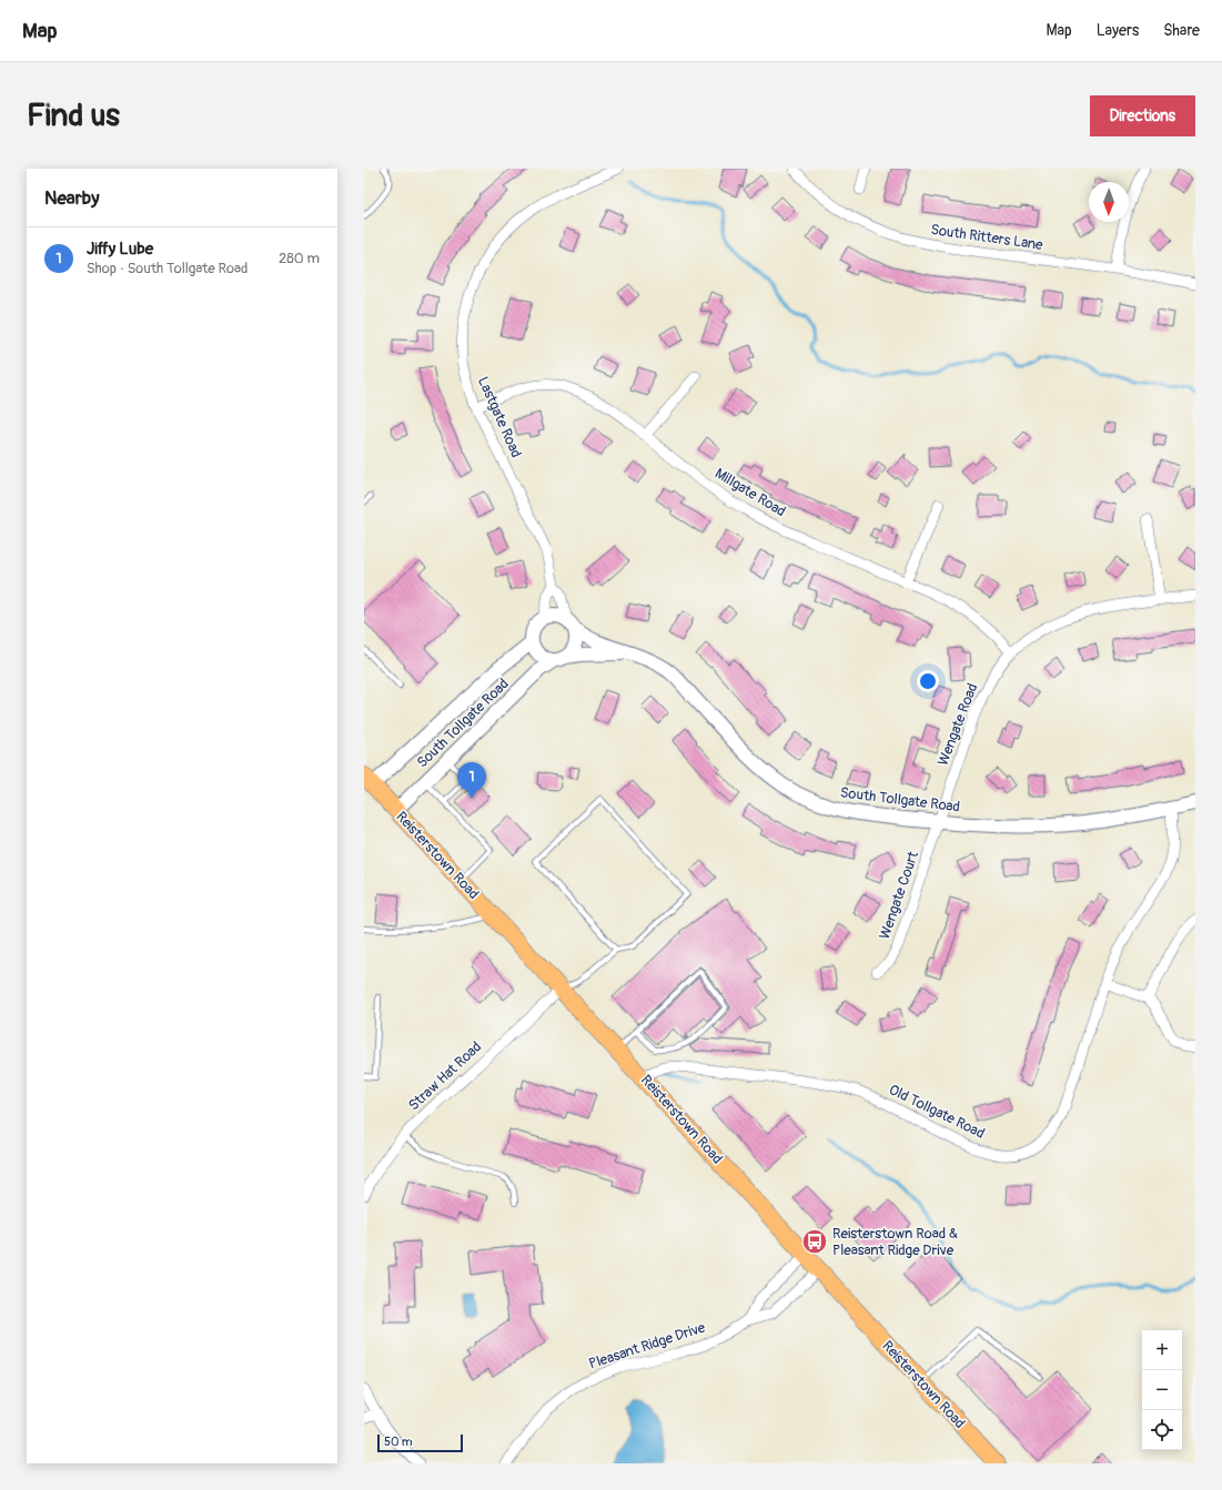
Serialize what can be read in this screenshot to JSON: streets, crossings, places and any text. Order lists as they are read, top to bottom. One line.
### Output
{"streets":{"main road":["Reisterstown Road"],"street":["South Ritters Lane","Lastgate Road","Millgate Road","South Tollgate Road","Wengate Road","Wengate Court","Straw Hat Road","Old Tollgate Road","Pleasant Ridge Drive"]},"crossings":[["Lastgate Road","Millgate Road"],["Lastgate Road","South Tollgate Road"],["Millgate Road","Wengate Road"],["South Tollgate Road","Wengate Road"],["South Tollgate Road","Reisterstown Road"],["South Tollgate Road","Wengate Court"],["South Tollgate Road","Old Tollgate Road"],["Wengate Road","Wengate Court"],["Reisterstown Road","Straw Hat Road"],["Reisterstown Road","Old Tollgate Road"],["Reisterstown Road","Pleasant Ridge Drive"]],"places":{"bus stop":["Reisterstown Road & Pleasant Ridge Drive"]},"scale_bar":"50 m","north":"bottom","page":{"header":"Map","nav":["Map","Layers","Share"],"buttons":"Directions","title":"Find us","heading":"Nearby","list":[{"mark":"1","name":"Jiffy Lube","note":"Shop · South Tollgate Road","value":"280 m"}],"pins":"1","map_buttons":["+","−"],"scale":"50 m"}}
